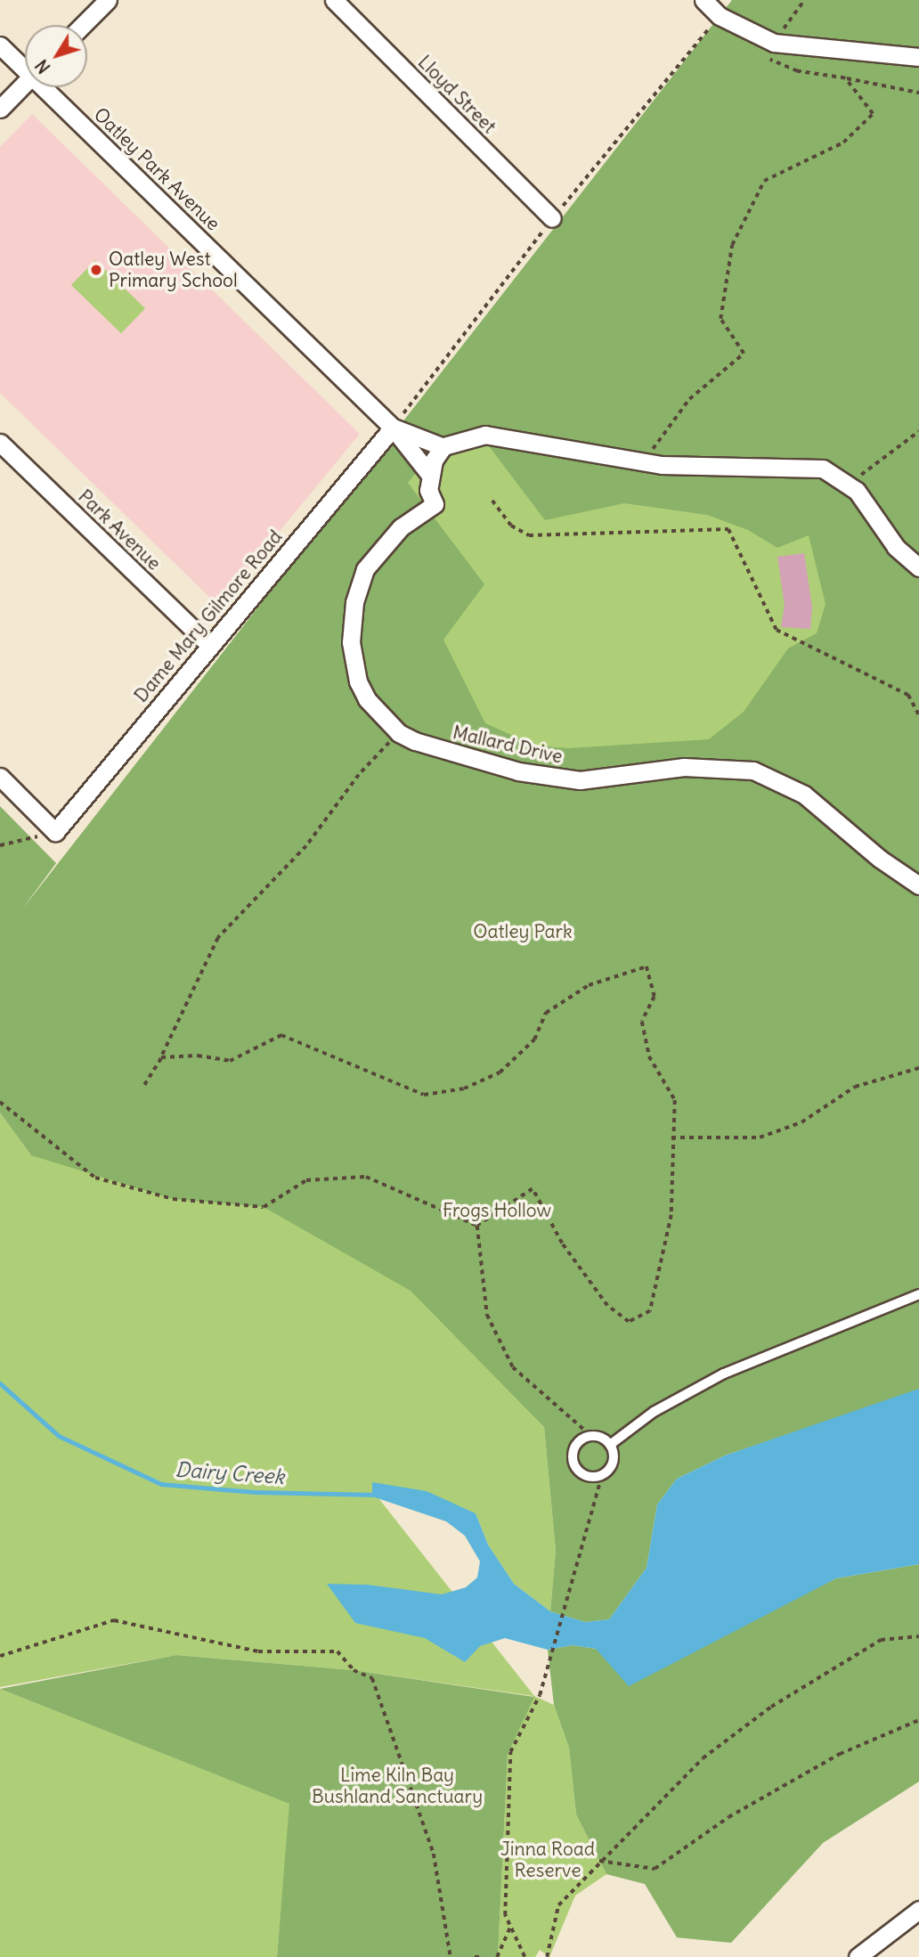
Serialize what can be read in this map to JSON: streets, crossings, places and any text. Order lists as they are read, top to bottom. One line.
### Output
{"streets":{"street":["Lloyd Street","Oatley Park Avenue","Park Avenue","Dame Mary Gilmore Road","Mallard Drive"]},"crossings":[["Oatley Park Avenue","Dame Mary Gilmore Road"],["Oatley Park Avenue","Mallard Drive"],["Park Avenue","Dame Mary Gilmore Road"],["Dame Mary Gilmore Road","Mallard Drive"]],"water":["Dairy Creek"],"parks":["Oatley Park","Frogs Hollow","Lime Kiln Bay Bushland Sanctuary","Jinna Road Reserve"],"places":["Oatley West Primary School"],"north":"bottom left"}
